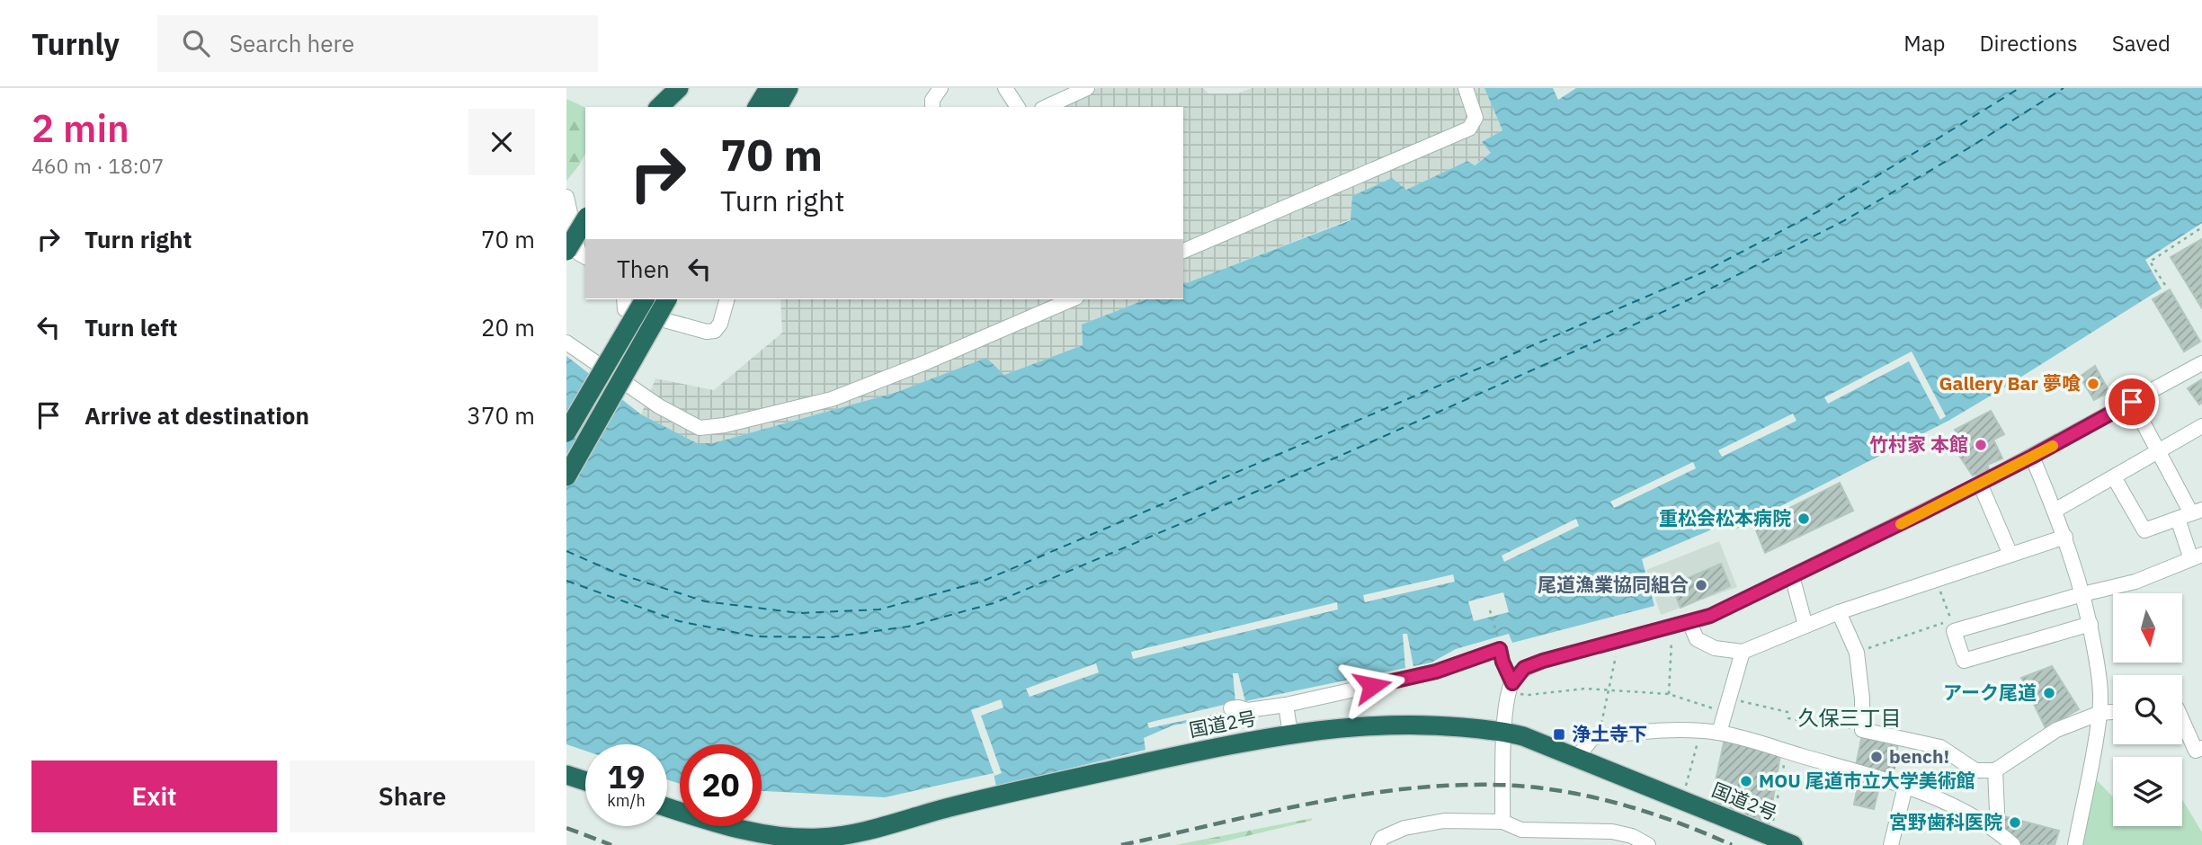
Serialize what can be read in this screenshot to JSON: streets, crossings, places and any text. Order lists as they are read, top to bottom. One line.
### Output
{"streets":{"highway":["国道2号"]},"districts":["久保三丁目"],"places":{"other":["Gallery Bar 夢喰","竹村家 本館","重松会松本病院","尾道漁業協同組合","アーク尾道","bench!","MOU 尾道市立大学美術館","宮野歯科医院"],"transit":["浄土寺下"]},"north":"bottom","page":{"header":"Turnly","search":"Search here","nav":["Map","Directions","Saved"],"heading":["2 min","460 m · 18:07"],"turn":["70 m","Turn right"],"list":[{"name":"Turn right","value":"70 m"},{"name":"Turn left","value":"20 m"},{"name":"Arrive at destination","value":"370 m"}],"then":"Then","speed":"19 km/h","limit":"20","buttons":["Exit","Share"]}}
